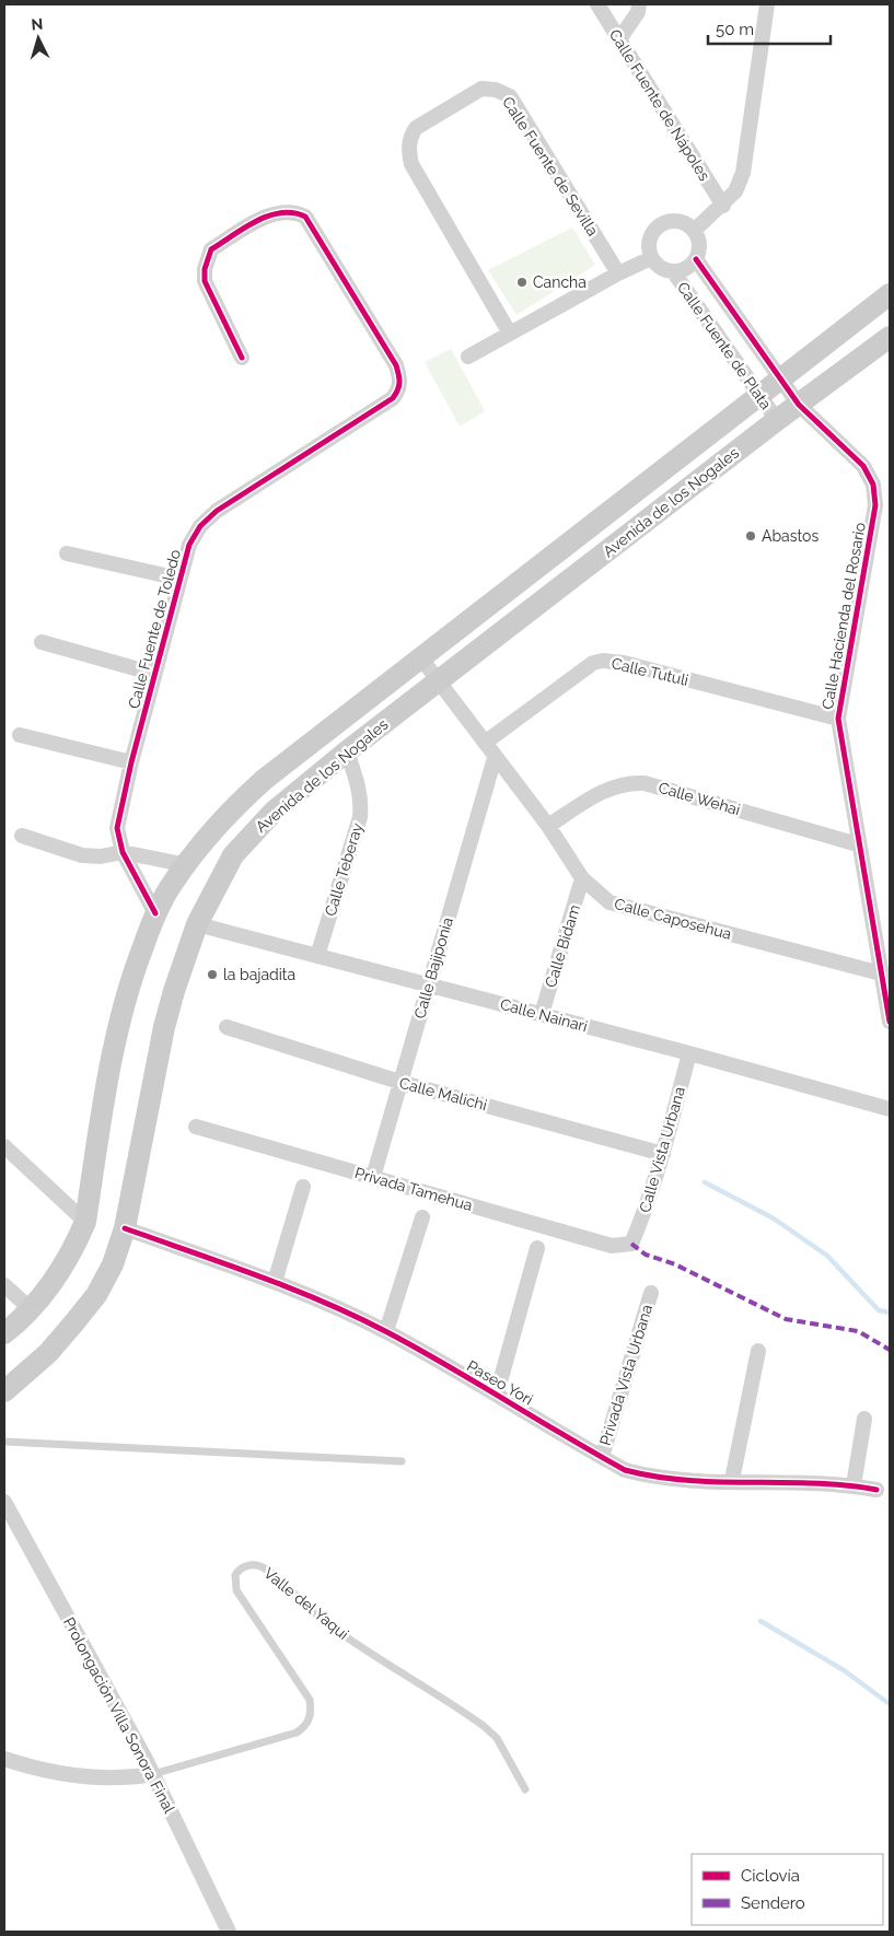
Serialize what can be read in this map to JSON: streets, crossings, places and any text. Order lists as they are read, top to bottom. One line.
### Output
{"streets":{"main road":["Avenida de los Nogales"],"street":["Calle Fuente de Nápoles","Calle Fuente de Sevilla","Calle Fuente de Plata","Calle Hacienda del Rosario","Calle Fuente de Toledo","Calle Tutuli","Calle Wehai","Calle Teberay","Calle Caposehua","Calle Bidam","Calle Bajiponia","Calle Nainari","Calle Malichi","Calle Vista Urbana","Privada Tamehua","Privada Vista Urbana","Paseo Yori","Prolongación Villa Sonora Final"],"lane":["Valle del Yaqui"]},"crossings":[["Calle Fuente de Plata","Avenida de los Nogales"],["Calle Fuente de Plata","Calle Hacienda del Rosario"],["Avenida de los Nogales","Calle Hacienda del Rosario"],["Avenida de los Nogales","Calle Fuente de Toledo"],["Avenida de los Nogales","Calle Teberay"],["Avenida de los Nogales","Calle Caposehua"],["Avenida de los Nogales","Calle Nainari"],["Avenida de los Nogales","Paseo Yori"],["Calle Hacienda del Rosario","Calle Tutuli"],["Calle Hacienda del Rosario","Calle Wehai"],["Calle Hacienda del Rosario","Calle Caposehua"],["Calle Tutuli","Calle Caposehua"],["Calle Wehai","Calle Caposehua"],["Calle Teberay","Calle Nainari"],["Calle Caposehua","Calle Bidam"],["Calle Caposehua","Calle Bajiponia"],["Calle Bidam","Calle Nainari"],["Calle Bajiponia","Calle Nainari"],["Calle Bajiponia","Calle Malichi"],["Calle Bajiponia","Privada Tamehua"],["Calle Nainari","Calle Vista Urbana"],["Calle Malichi","Calle Vista Urbana"],["Calle Vista Urbana","Privada Tamehua"],["Privada Vista Urbana","Paseo Yori"],["Valle del Yaqui","Prolongación Villa Sonora Final"]],"places":["Cancha","Abastos","la bajadita"],"legend":["Ciclovía","Sendero"],"scale_bar":"50 m","north":"top"}
